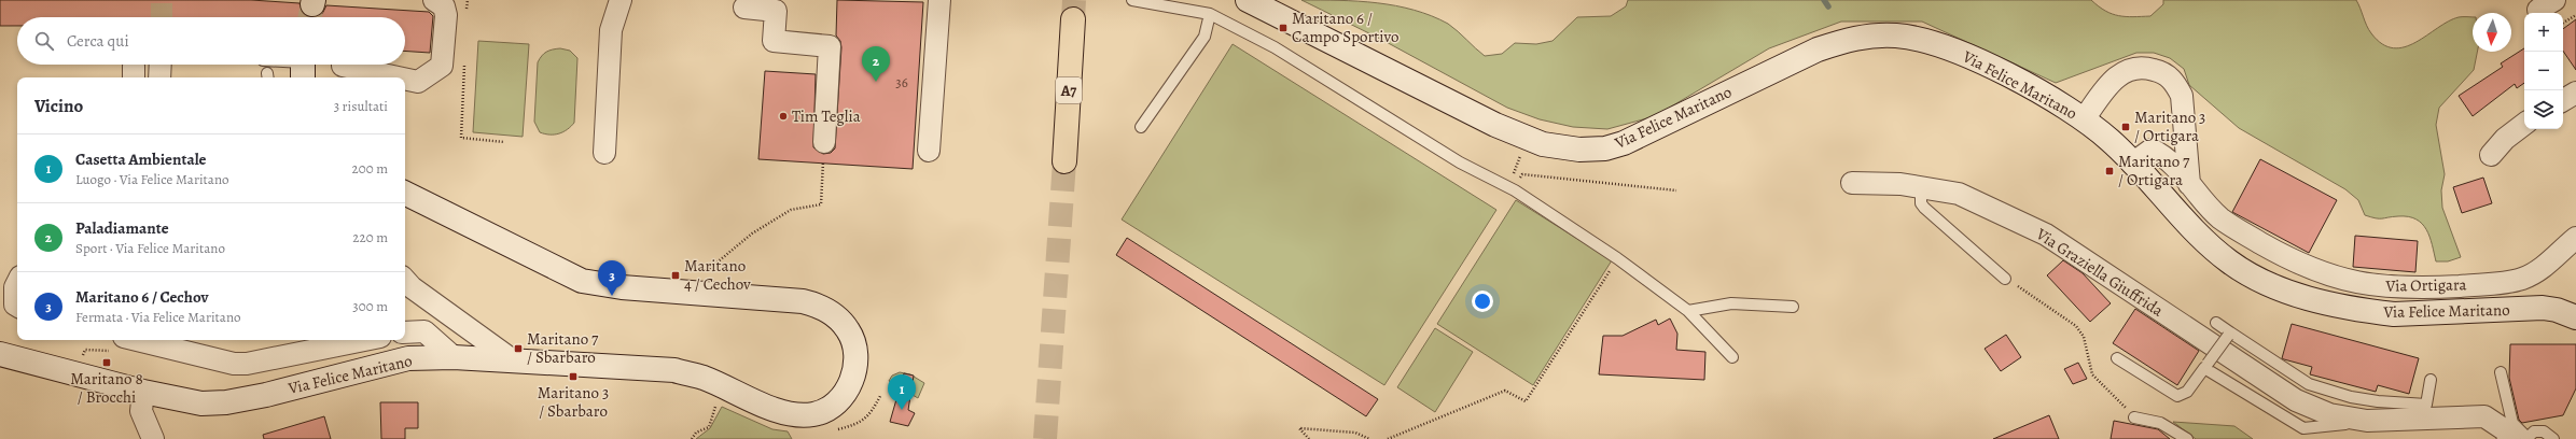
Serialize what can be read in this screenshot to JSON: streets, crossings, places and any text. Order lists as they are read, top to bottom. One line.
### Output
{"streets":{"highway":["A7"],"street":["Via Felice Maritano","Via Graziella Giuffrida","Via Ortigara"]},"crossings":[["Via Felice Maritano","Via Ortigara"]],"places":{"transit":["Maritano 6 / Campo Sportivo","Maritano 3 / Ortigara","Maritano 7 / Ortigara","Maritano 4 / Cechov","Maritano 7 / Sbarbaro","Maritano 8 / Brocchi","Maritano 3 / Sbarbaro"],"other":["Tim Teglia"]},"house_numbers":["36"],"north":"bottom","page":{"map_buttons":["+","−"],"search":"Cerca qui","pins":["2","3","1"],"heading":["Vicino","3 risultati"],"list":[{"mark":"1","name":"Casetta Ambientale","note":"Luogo · Via Felice Maritano","value":"200 m"},{"mark":"2","name":"Paladiamante","note":"Sport · Via Felice Maritano","value":"220 m"},{"mark":"3","name":"Maritano 6 / Cechov","note":"Fermata · Via Felice Maritano","value":"300 m"}]}}
